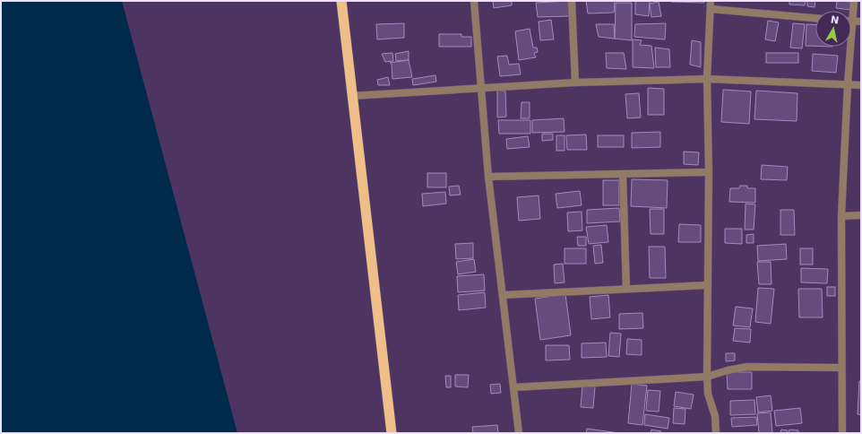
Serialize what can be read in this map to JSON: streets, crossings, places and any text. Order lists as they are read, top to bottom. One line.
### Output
{"north":"top"}
